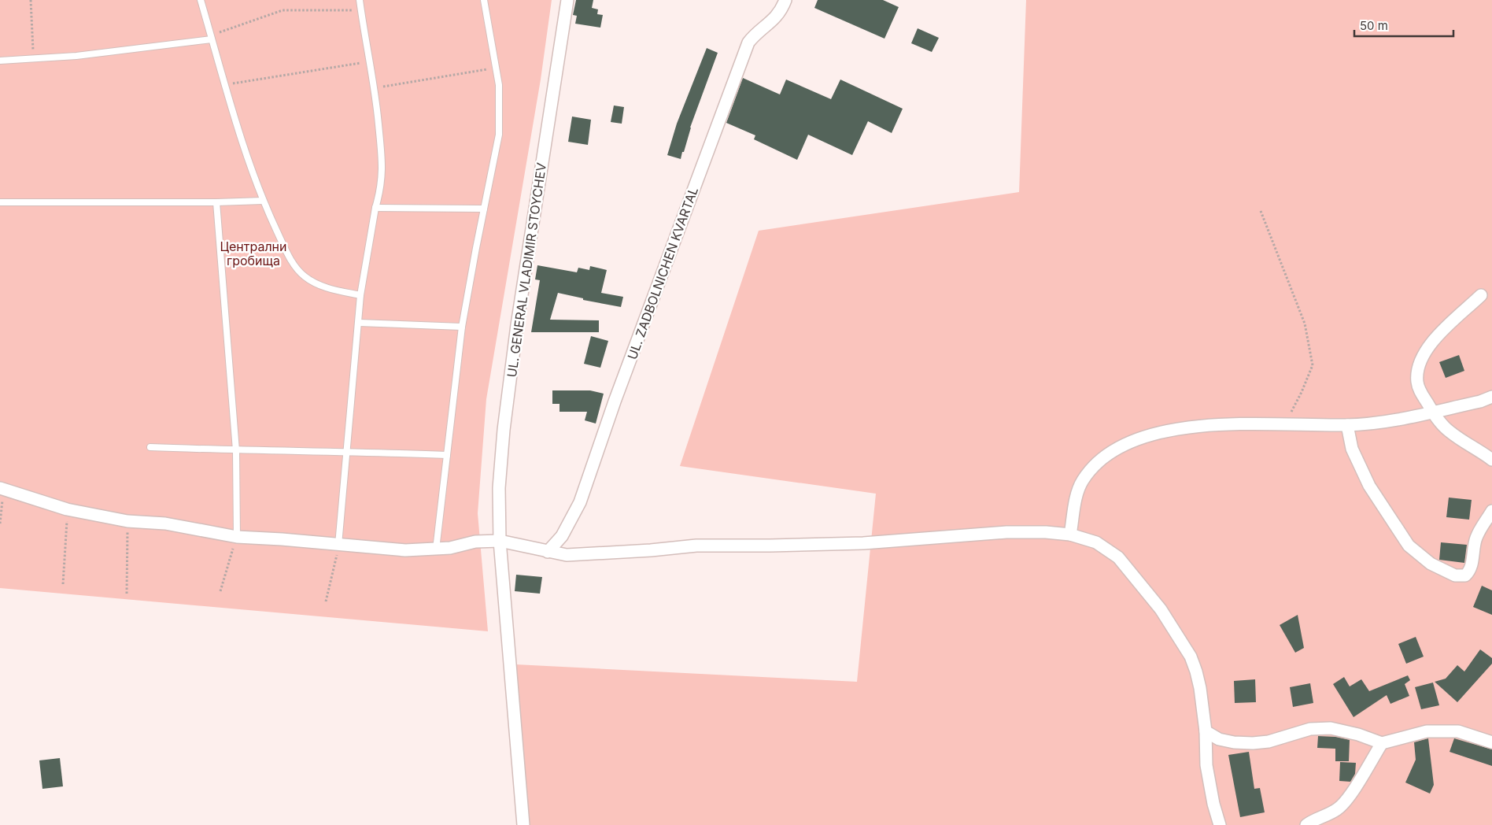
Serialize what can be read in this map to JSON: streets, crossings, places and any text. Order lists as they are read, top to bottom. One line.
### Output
{"streets":{"street":["UL. GENERAL VLADIMIR STOYCHEV","UL. ZADBOLNICHEN KVARTAL"]},"parks":["Централни гробища"],"scale_bar":"50 m"}
